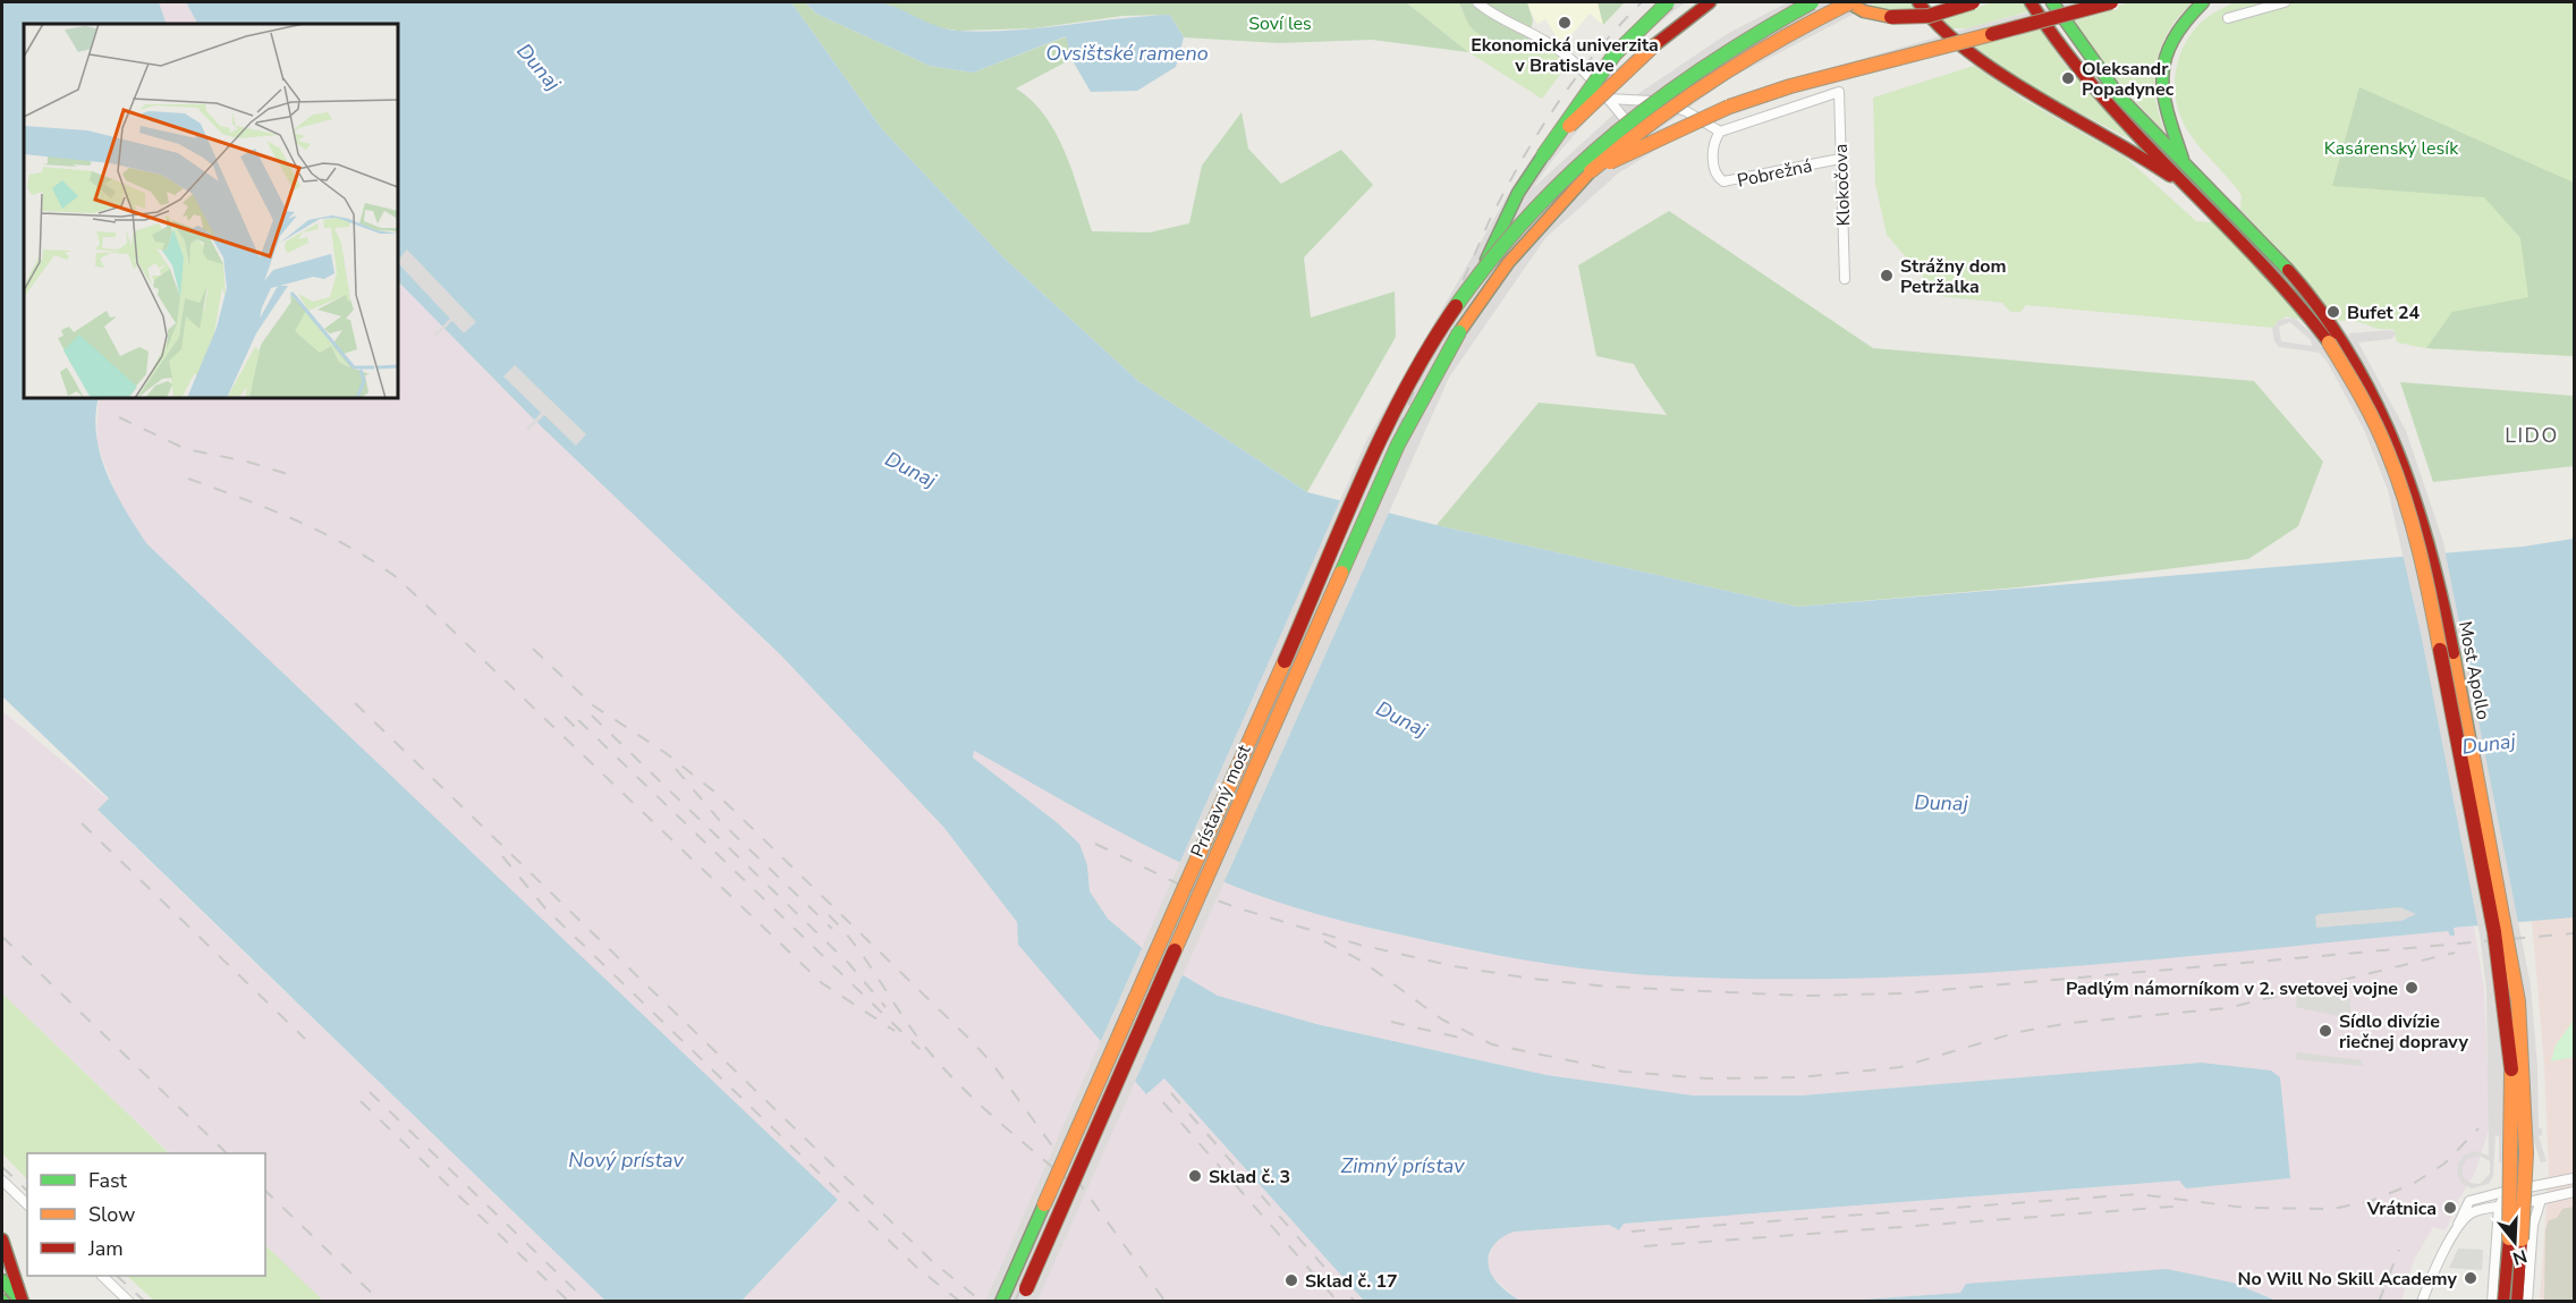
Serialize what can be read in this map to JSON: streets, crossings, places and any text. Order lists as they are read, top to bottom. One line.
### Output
{"streets":{"main road":["Most Apollo","Prístavný most"],"street":["Pobrežná","Klokočova"]},"crossings":[["Pobrežná","Klokočova"]],"districts":["LIDO"],"water":["Ovsištské rameno","Dunaj","Nový prístav","Zimný prístav"],"parks":["Soví les","Kasárenský lesík"],"places":["Ekonomická univerzita v Bratislave","Oleksandr Popadynec","Strážny dom Petržalka","Bufet 24","Padlým námorníkom v 2. svetovej vojne","Sídlo divízie riečnej dopravy","Sklad č. 3","Vrátnica","No Will No Skill Academy","Sklad č. 17"],"legend":["Fast","Slow","Jam"],"north":"bottom"}
